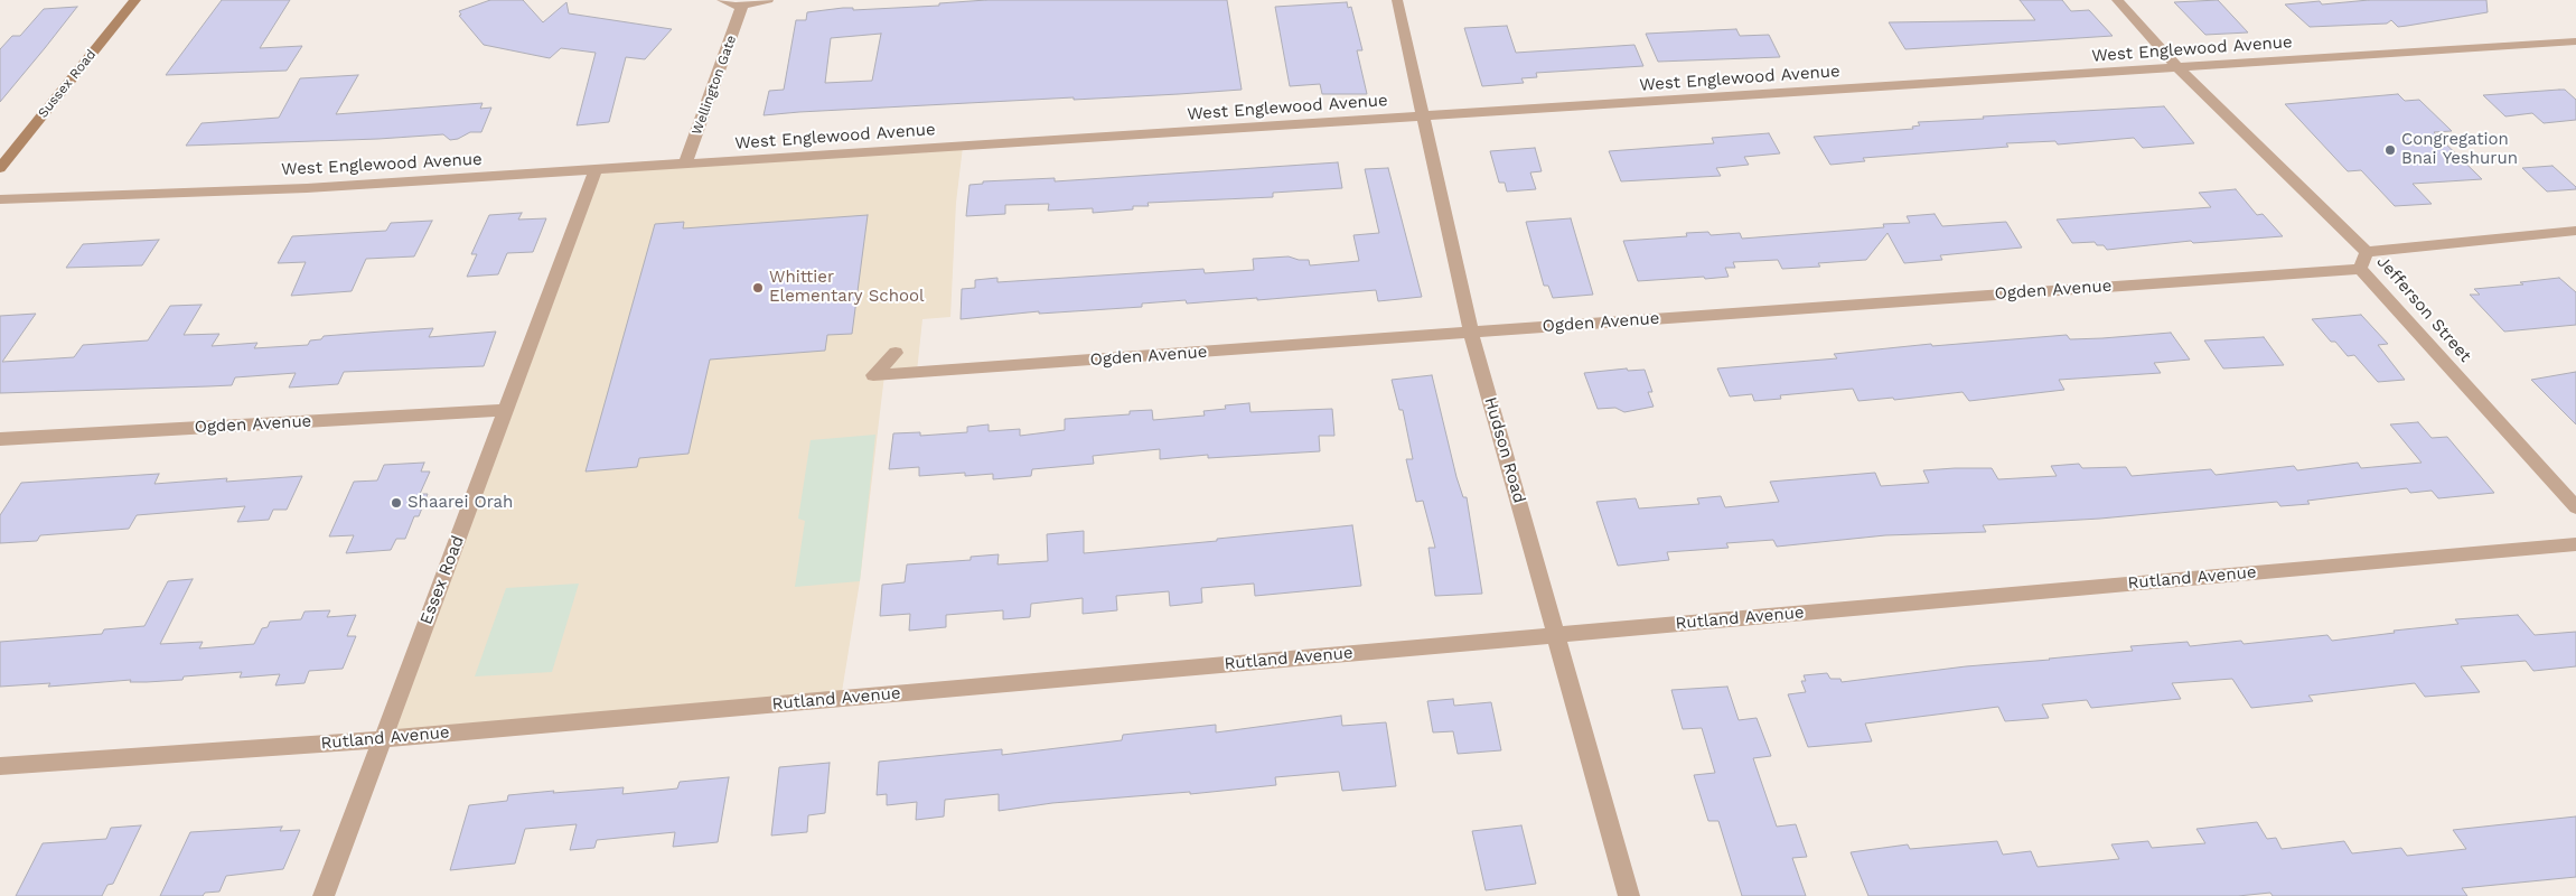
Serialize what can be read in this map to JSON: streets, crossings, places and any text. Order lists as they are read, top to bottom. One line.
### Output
{"streets":{"street":["West Englewood Avenue","Sussex Road","Wellington Gate","Ogden Avenue","Jefferson Street","Hudson Road","Rutland Avenue","Essex Road"]},"crossings":[["West Englewood Avenue","Wellington Gate"],["West Englewood Avenue","Jefferson Street"],["West Englewood Avenue","Hudson Road"],["West Englewood Avenue","Essex Road"],["Ogden Avenue","Jefferson Street"],["Ogden Avenue","Hudson Road"],["Ogden Avenue","Essex Road"],["Hudson Road","Rutland Avenue"],["Rutland Avenue","Essex Road"]],"places":["Congregation Bnai Yeshurun","Whittier Elementary School","Shaarei Orah"]}
